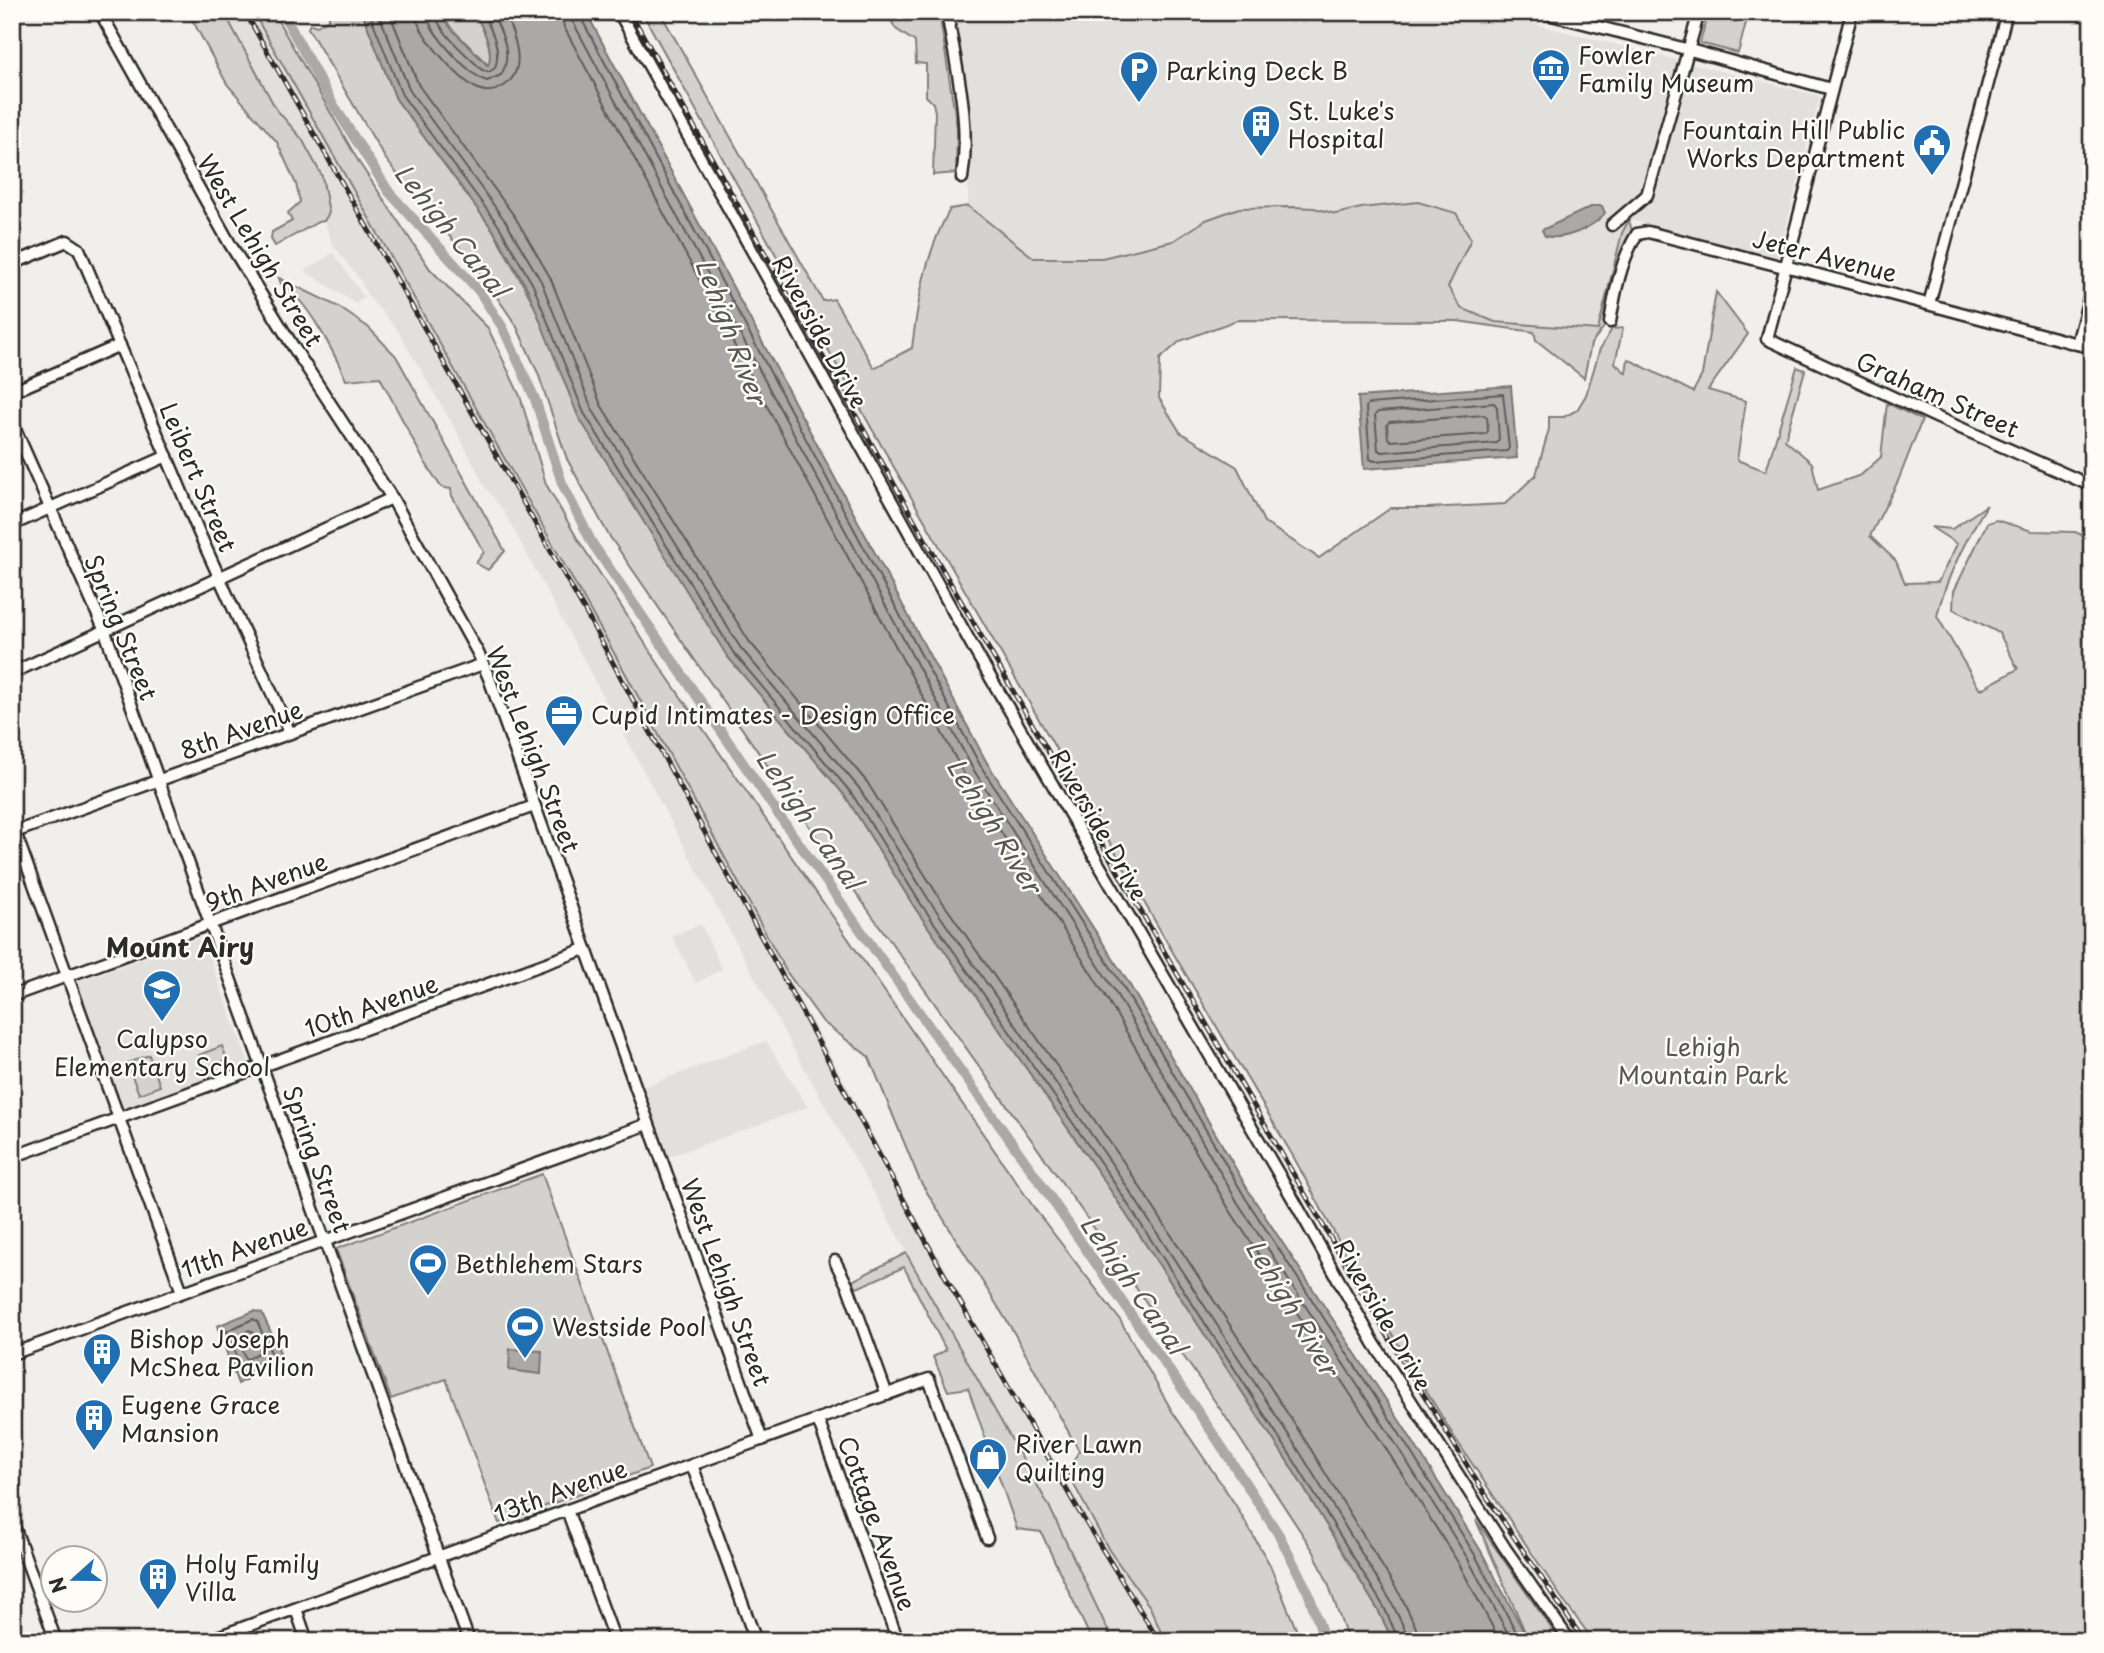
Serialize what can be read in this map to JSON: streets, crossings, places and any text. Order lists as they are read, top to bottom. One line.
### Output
{"streets":{"street":["West Lehigh Street","Jeter Avenue","Riverside Drive","Graham Street","Leibert Street","Spring Street","8th Avenue","9th Avenue","10th Avenue","11th Avenue","13th Avenue","Cottage Avenue"]},"crossings":[["West Lehigh Street","8th Avenue"],["West Lehigh Street","9th Avenue"],["West Lehigh Street","10th Avenue"],["West Lehigh Street","11th Avenue"],["West Lehigh Street","13th Avenue"],["Jeter Avenue","Graham Street"],["Leibert Street","8th Avenue"],["Spring Street","8th Avenue"],["Spring Street","9th Avenue"],["Spring Street","10th Avenue"],["Spring Street","11th Avenue"],["Spring Street","13th Avenue"],["13th Avenue","Cottage Avenue"]],"districts":["Mount Airy"],"water":["Lehigh Canal","Lehigh River"],"parks":["Lehigh Mountain Park"],"places":{"museum":["Fowler Family Museum"],"parking":["Parking Deck B"],"building":["St. Luke's Hospital","Bishop Joseph McShea Pavilion","Eugene Grace Mansion","Holy Family Villa"],"public building":["Fountain Hill Public Works Department"],"office":["Cupid Intimates - Design Office"],"school or university":["Calypso Elementary School"],"sports":["Bethlehem Stars","Westside Pool"],"shop":["River Lawn Quilting"]},"north":"left"}
